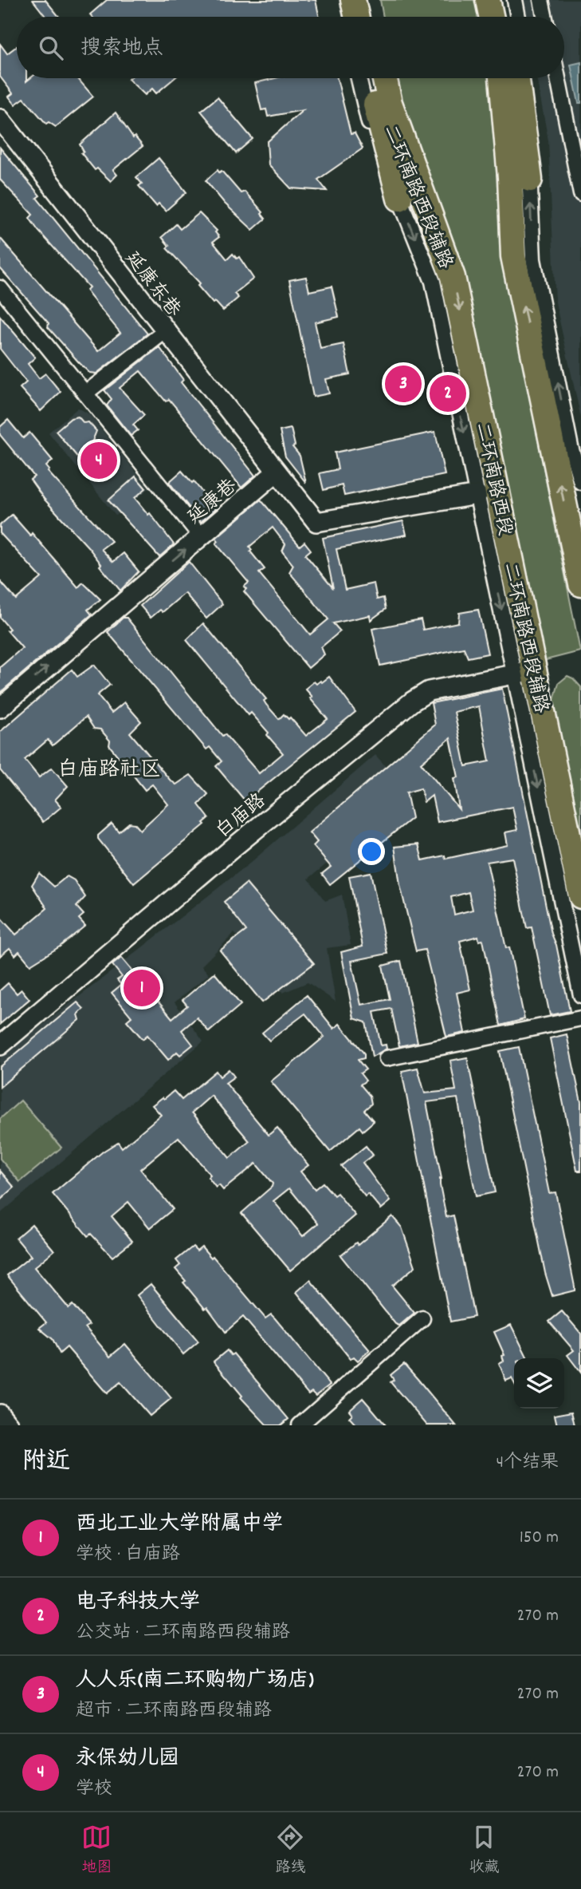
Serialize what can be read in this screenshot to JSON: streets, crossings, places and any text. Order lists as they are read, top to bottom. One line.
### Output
{"streets":{"highway":["二环南路西段"],"street":["二环南路西段辅路","延康东巷","延康巷","白庙路"]},"crossings":[["二环南路西段辅路","二环南路西段"],["二环南路西段辅路","白庙路"],["延康东巷","延康巷"],["二环南路西段","白庙路"]],"one_way":["延康巷"],"districts":["白庙路社区"],"page":{"search":"搜索地点","pins":["3","2","4","1"],"heading":["附近","4个结果"],"list":[{"mark":"1","name":"西北工业大学附属中学","note":"学校 · 白庙路","value":"150 m"},{"mark":"2","name":"电子科技大学","note":"公交站 · 二环南路西段辅路","value":"270 m"},{"mark":"3","name":"人人乐(南二环购物广场店)","note":"超市 · 二环南路西段辅路","value":"270 m"},{"mark":"4","name":"永保幼儿园","note":"学校","value":"270 m"}],"nav":["地图","路线","收藏"]}}
